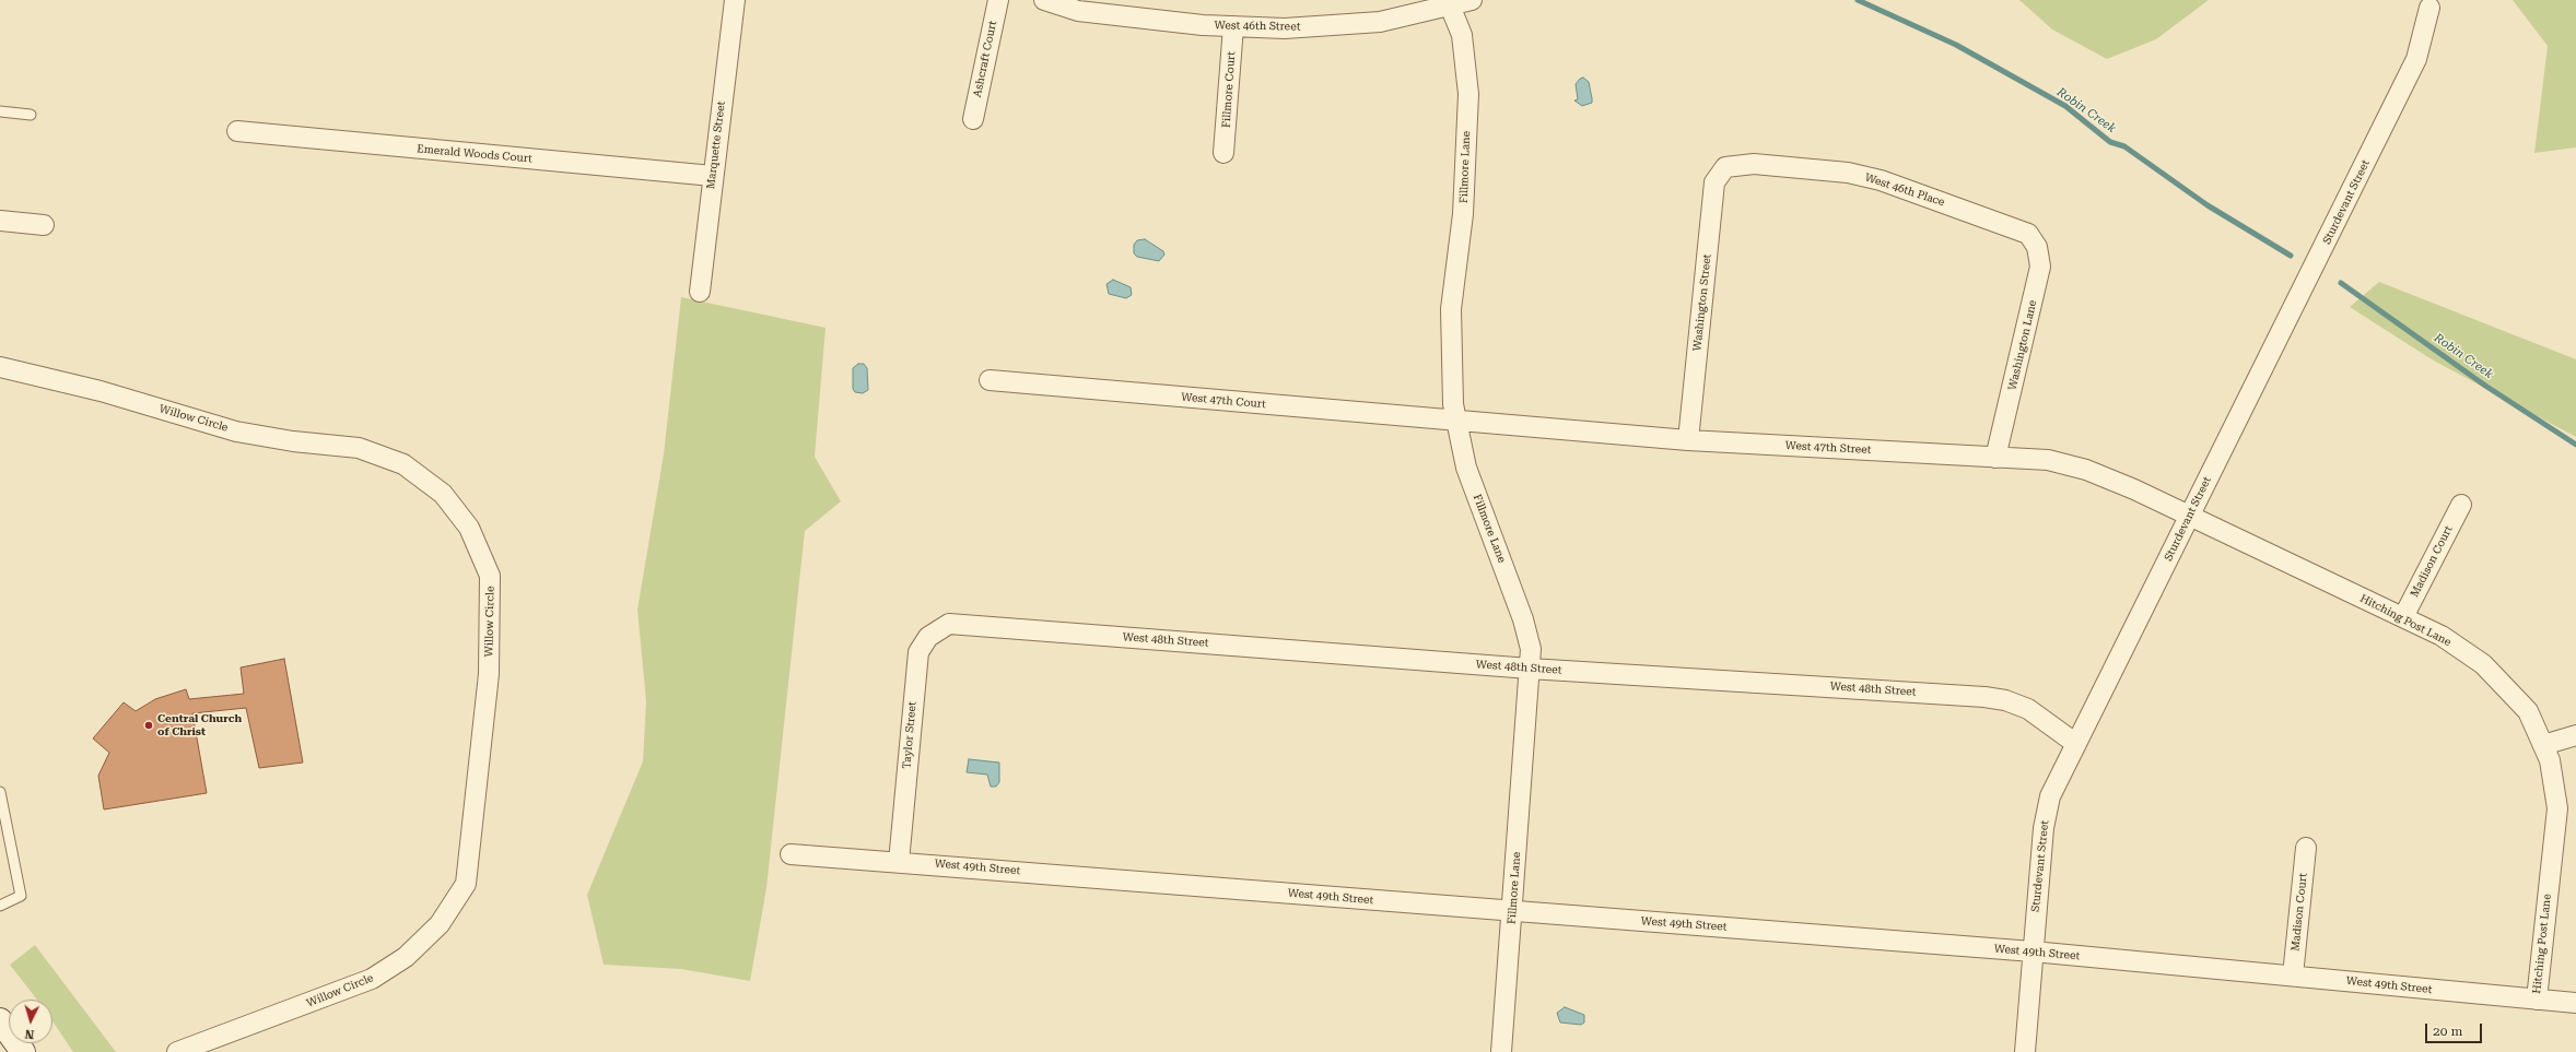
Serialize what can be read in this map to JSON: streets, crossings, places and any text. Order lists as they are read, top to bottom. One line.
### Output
{"streets":{"street":["West 46th Street","Ashcraft Court","Fillmore Court","Marquette Street","Emerald Woods Court","Fillmore Lane","West 46th Place","Sturdevant Street","Washington Street","Washington Lane","West 47th Court","Willow Circle","West 47th Street","Madison Court","Hitching Post Lane","West 48th Street","Taylor Street","West 49th Street"]},"crossings":[["West 46th Street","Fillmore Court"],["West 46th Street","Fillmore Lane"],["Marquette Street","Emerald Woods Court"],["Fillmore Lane","West 47th Court"],["Fillmore Lane","West 47th Street"],["Fillmore Lane","West 48th Street"],["Fillmore Lane","West 49th Street"],["West 46th Place","Washington Street"],["West 46th Place","Washington Lane"],["Sturdevant Street","West 47th Street"],["Sturdevant Street","Hitching Post Lane"],["Sturdevant Street","West 48th Street"],["Sturdevant Street","West 49th Street"],["Washington Street","West 47th Street"],["Washington Lane","West 47th Street"],["West 47th Court","West 47th Street"],["West 47th Street","Hitching Post Lane"],["Madison Court","Hitching Post Lane"],["Madison Court","West 49th Street"],["Hitching Post Lane","West 49th Street"],["West 48th Street","Taylor Street"],["Taylor Street","West 49th Street"]],"water":["Robin Creek"],"places":["Central Church of Christ"],"scale_bar":"20 m","north":"bottom"}
